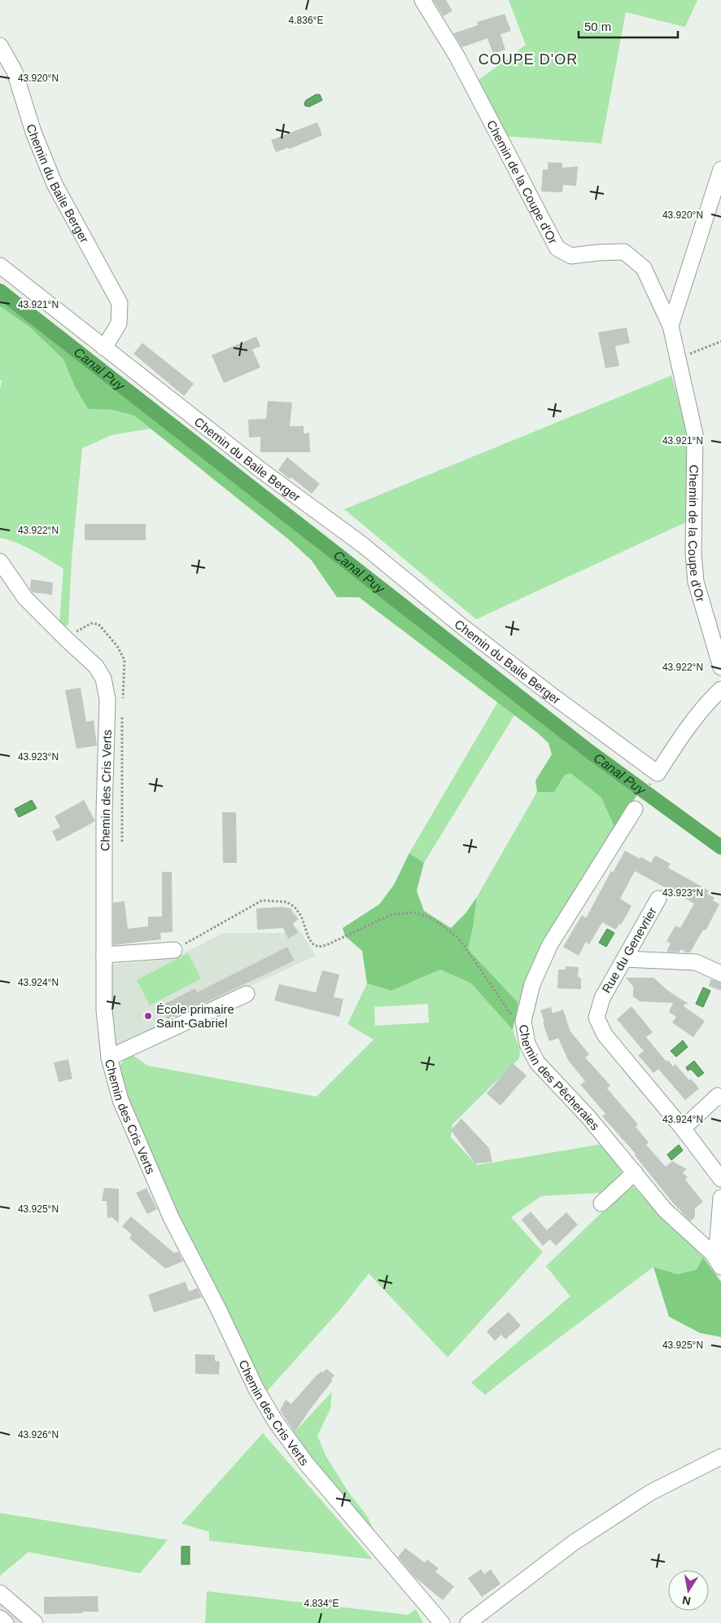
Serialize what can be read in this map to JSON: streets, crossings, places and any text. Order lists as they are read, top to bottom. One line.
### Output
{"streets":{"street":["Chemin de la Coupe d'Or","Chemin du Baile Berger","Chemin des Cris Verts","Rue du Genevrier","Chemin des Pêcheraies"]},"districts":["COUPE D'OR"],"water":["Canal Puy"],"places":["École primaire Saint-Gabriel"],"scale_bar":"50 m","north":"bottom","coordinates":["4.836°E","43.920°N","43.921°N","43.922°N","43.923°N","43.924°N","43.925°N","43.926°N","4.834°E"]}
